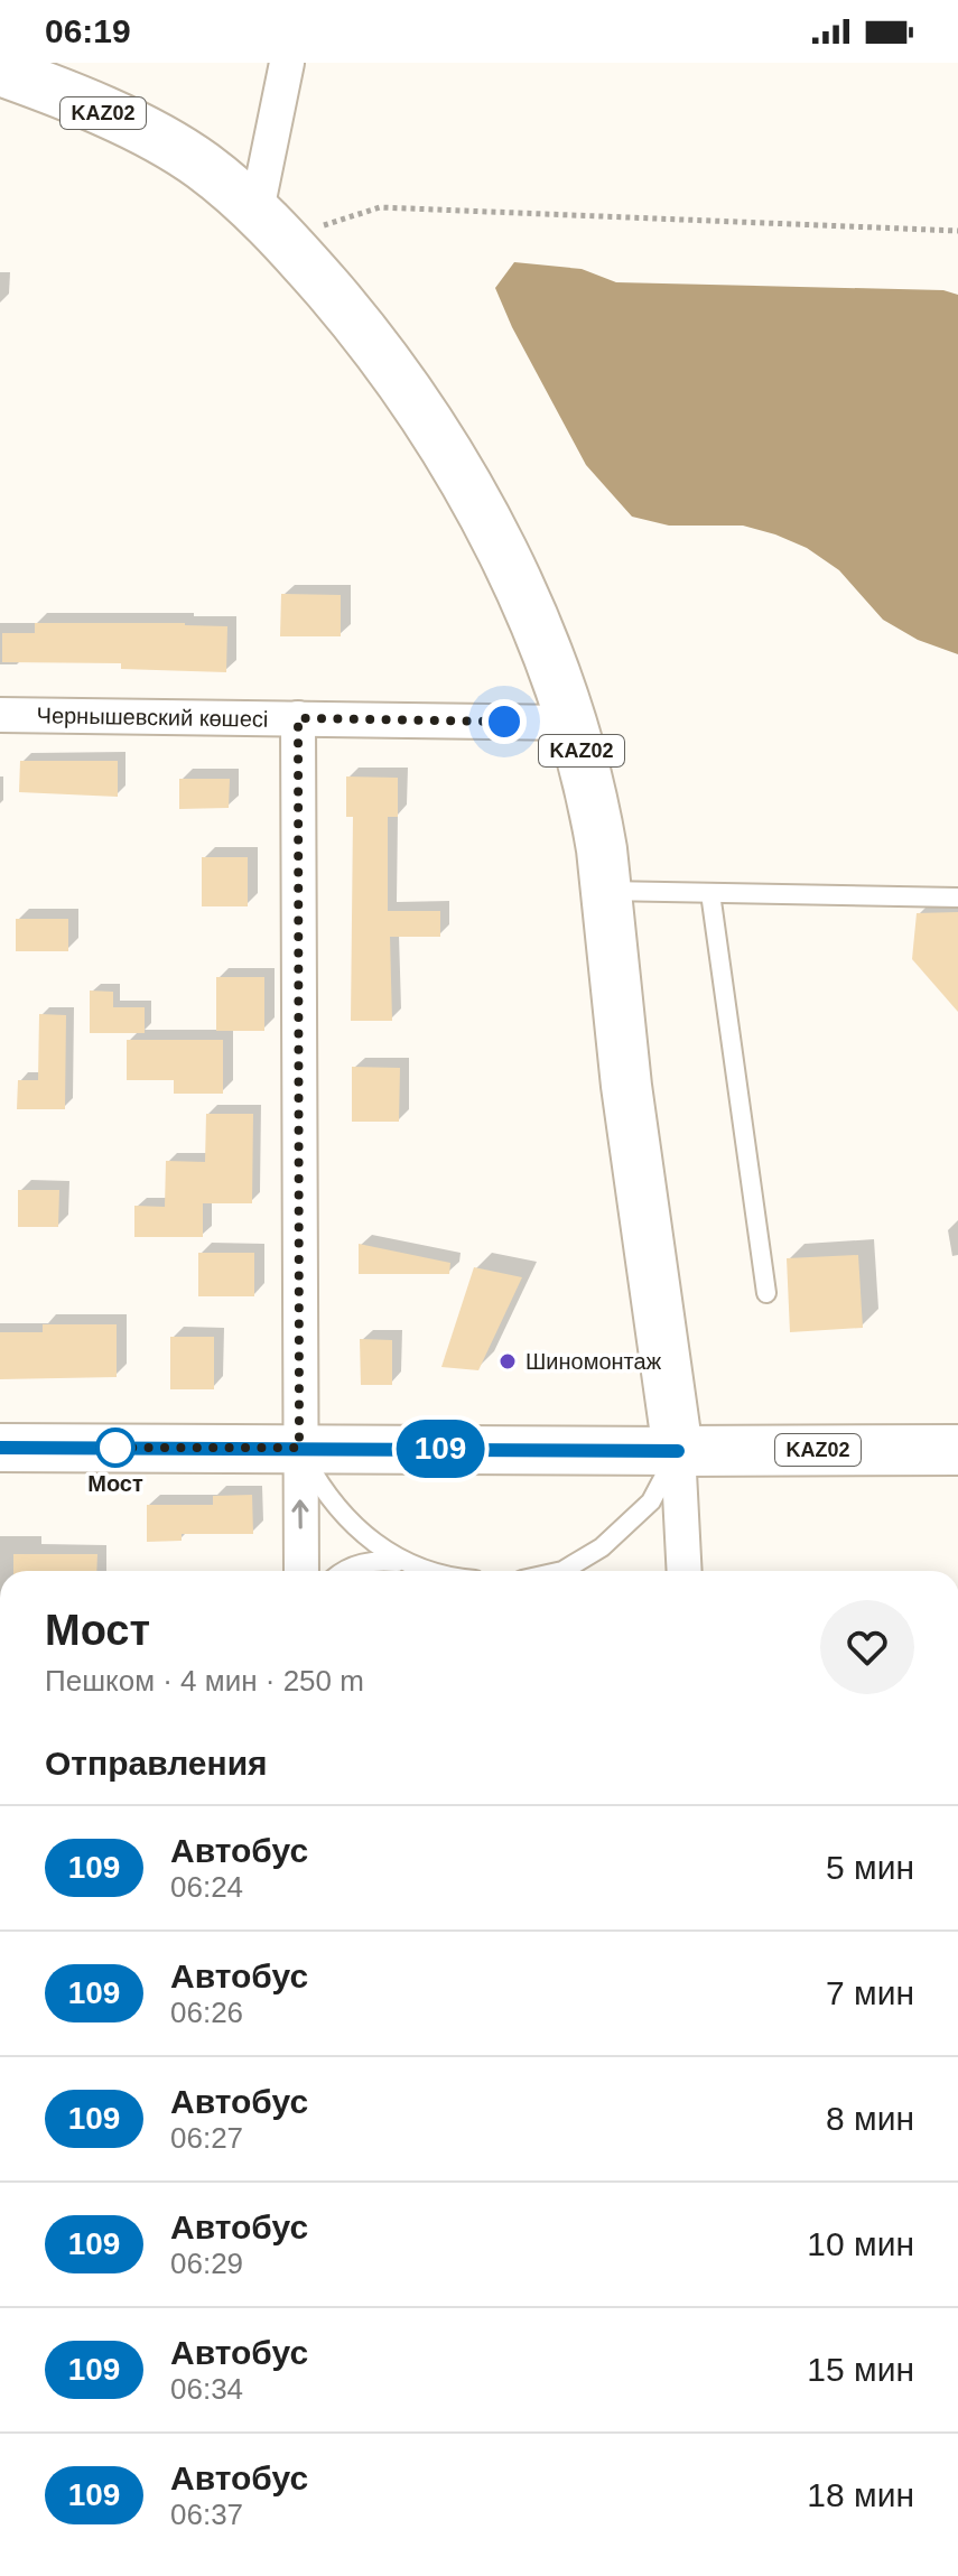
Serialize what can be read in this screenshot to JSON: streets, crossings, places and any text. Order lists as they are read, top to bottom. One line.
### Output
{"streets":{"highway":["KAZ02"],"street":["Чернышевский көшесі"]},"crossings":[["KAZ02","Чернышевский көшесі"]],"places":["Шиномонтаж","Мост"],"lines":["bus line 109"],"page":{"status":"06:19","on_map":"109","heading":[["Мост","Пешком · 4 мин · 250 m"],"Отправления"],"list":[{"mark":"109","name":"Автобус","note":"06:24","value":"5 мин"},{"mark":"109","name":"Автобус","note":"06:26","value":"7 мин"},{"mark":"109","name":"Автобус","note":"06:27","value":"8 мин"},{"mark":"109","name":"Автобус","note":"06:29","value":"10 мин"},{"mark":"109","name":"Автобус","note":"06:34","value":"15 мин"},{"mark":"109","name":"Автобус","note":"06:37","value":"18 мин"}]}}
